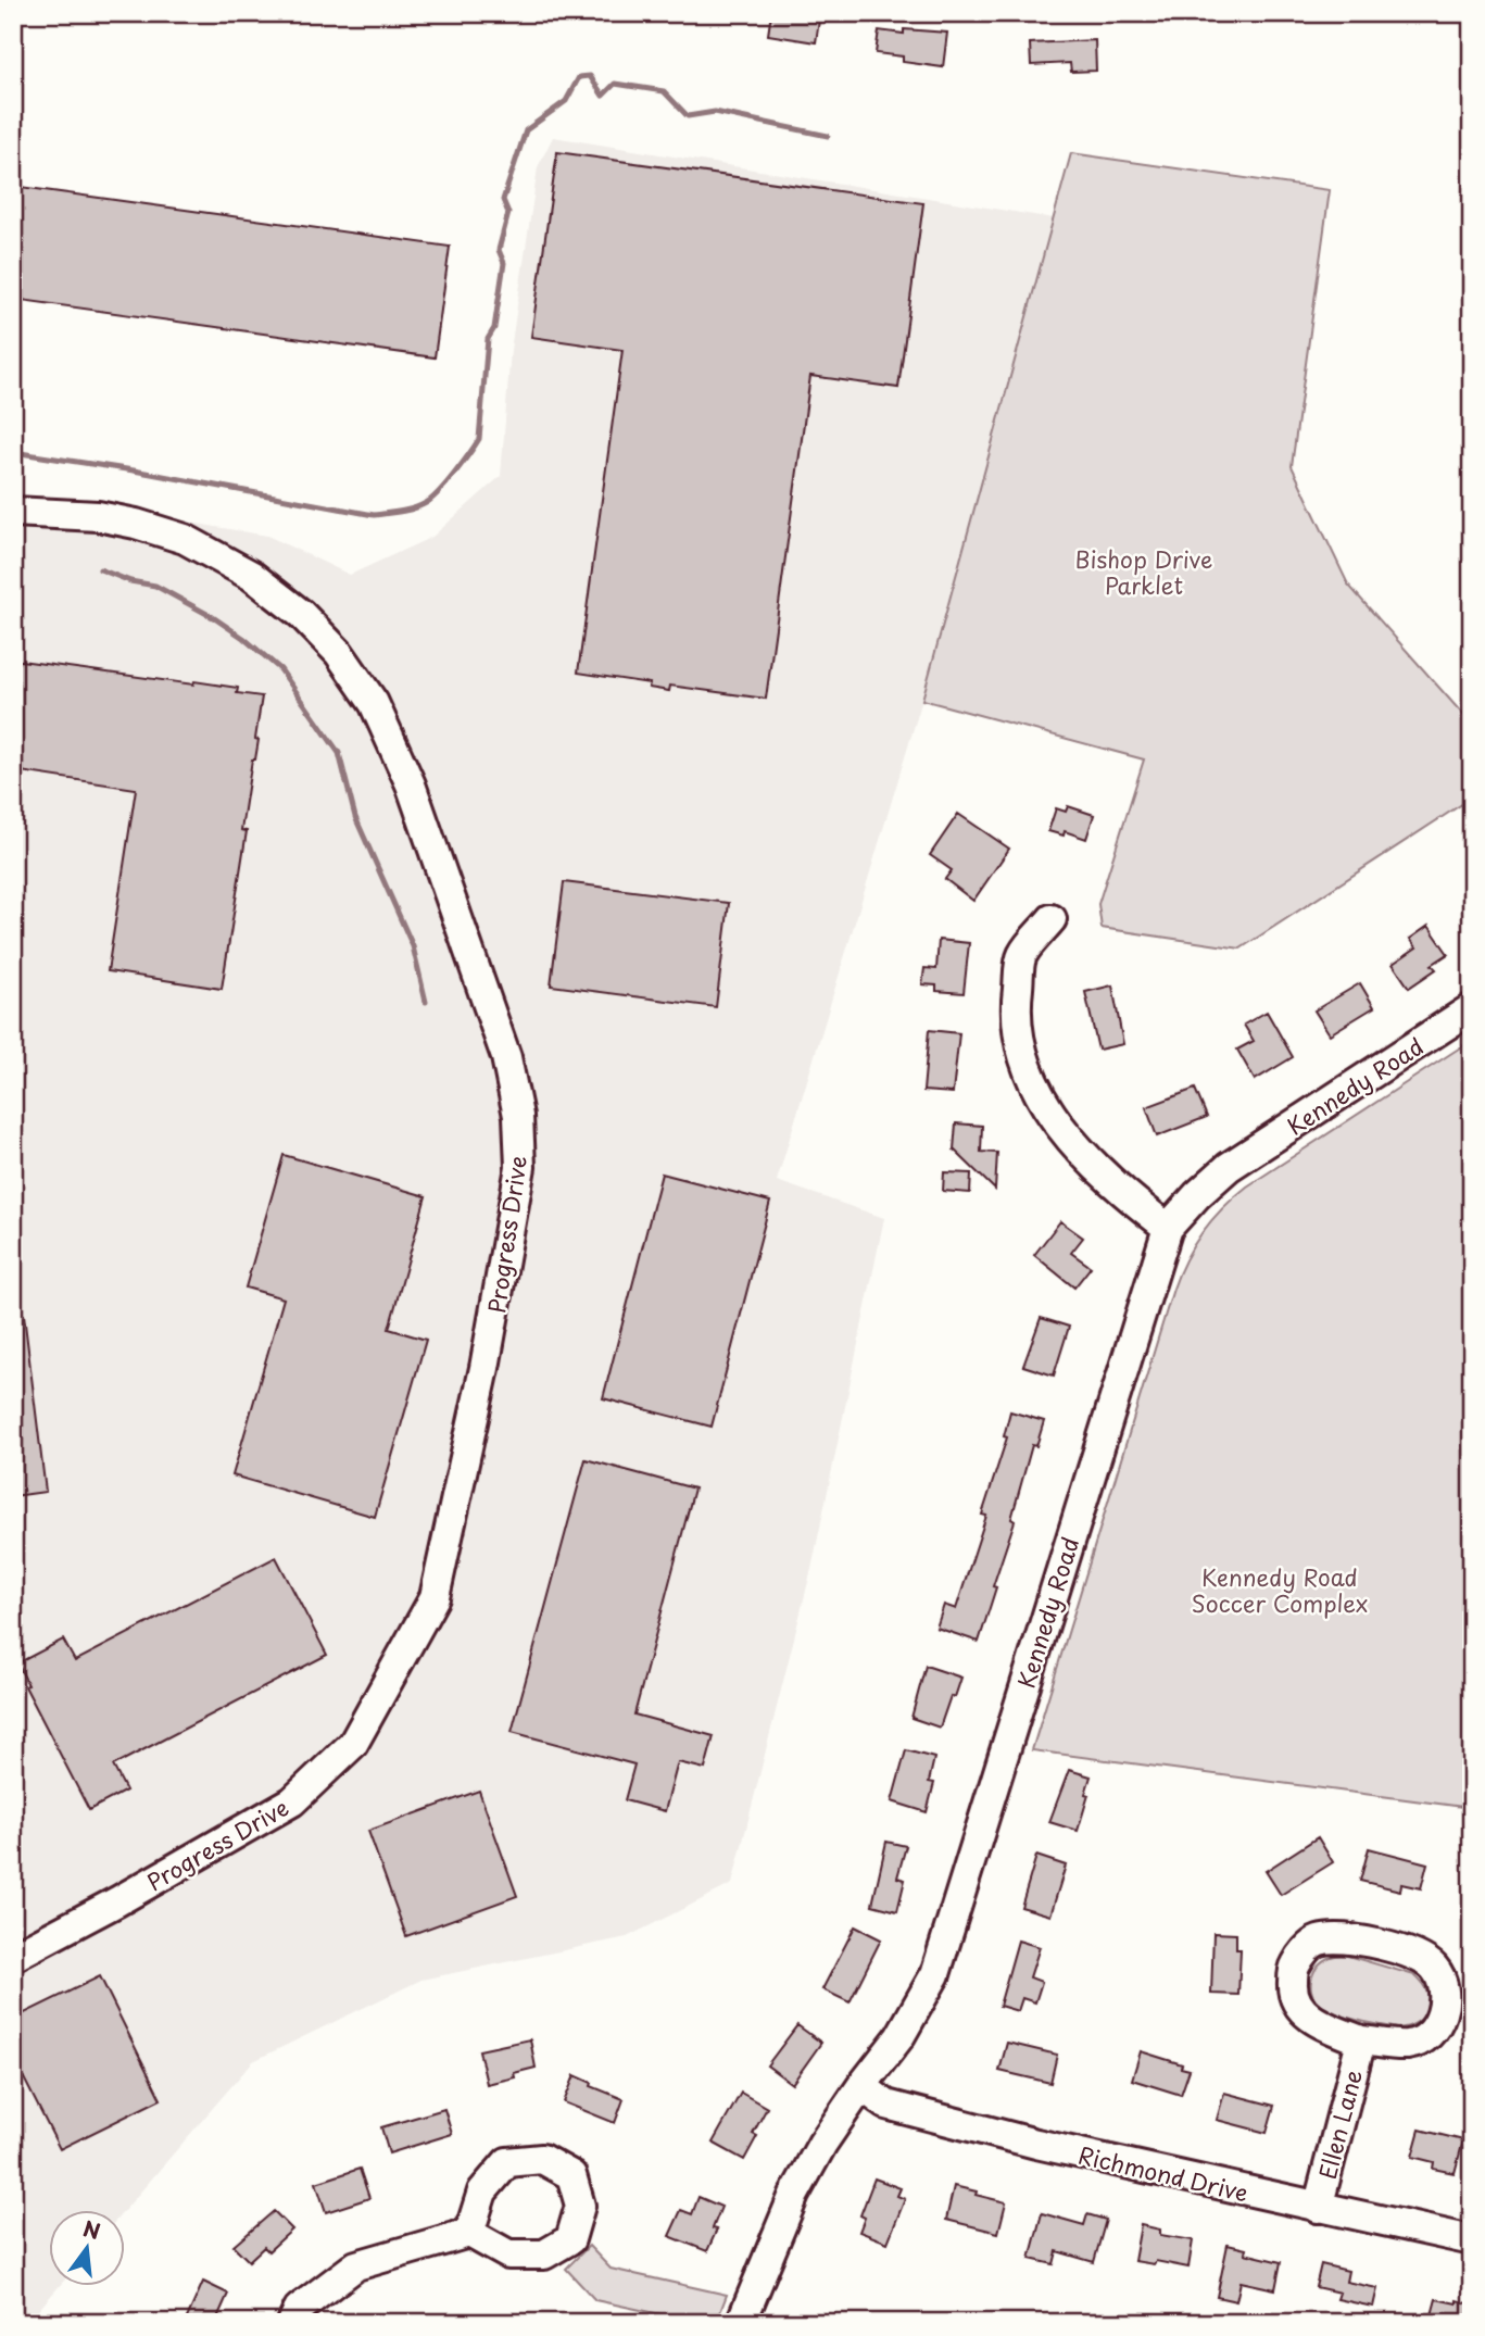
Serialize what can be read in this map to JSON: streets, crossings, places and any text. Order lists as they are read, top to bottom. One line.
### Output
{"streets":{"street":["Kennedy Road","Progress Drive","Ellen Lane","Richmond Drive"]},"crossings":[["Kennedy Road","Richmond Drive"],["Ellen Lane","Richmond Drive"]],"parks":["Bishop Drive Parklet","Kennedy Road Soccer Complex"],"north":"top"}
